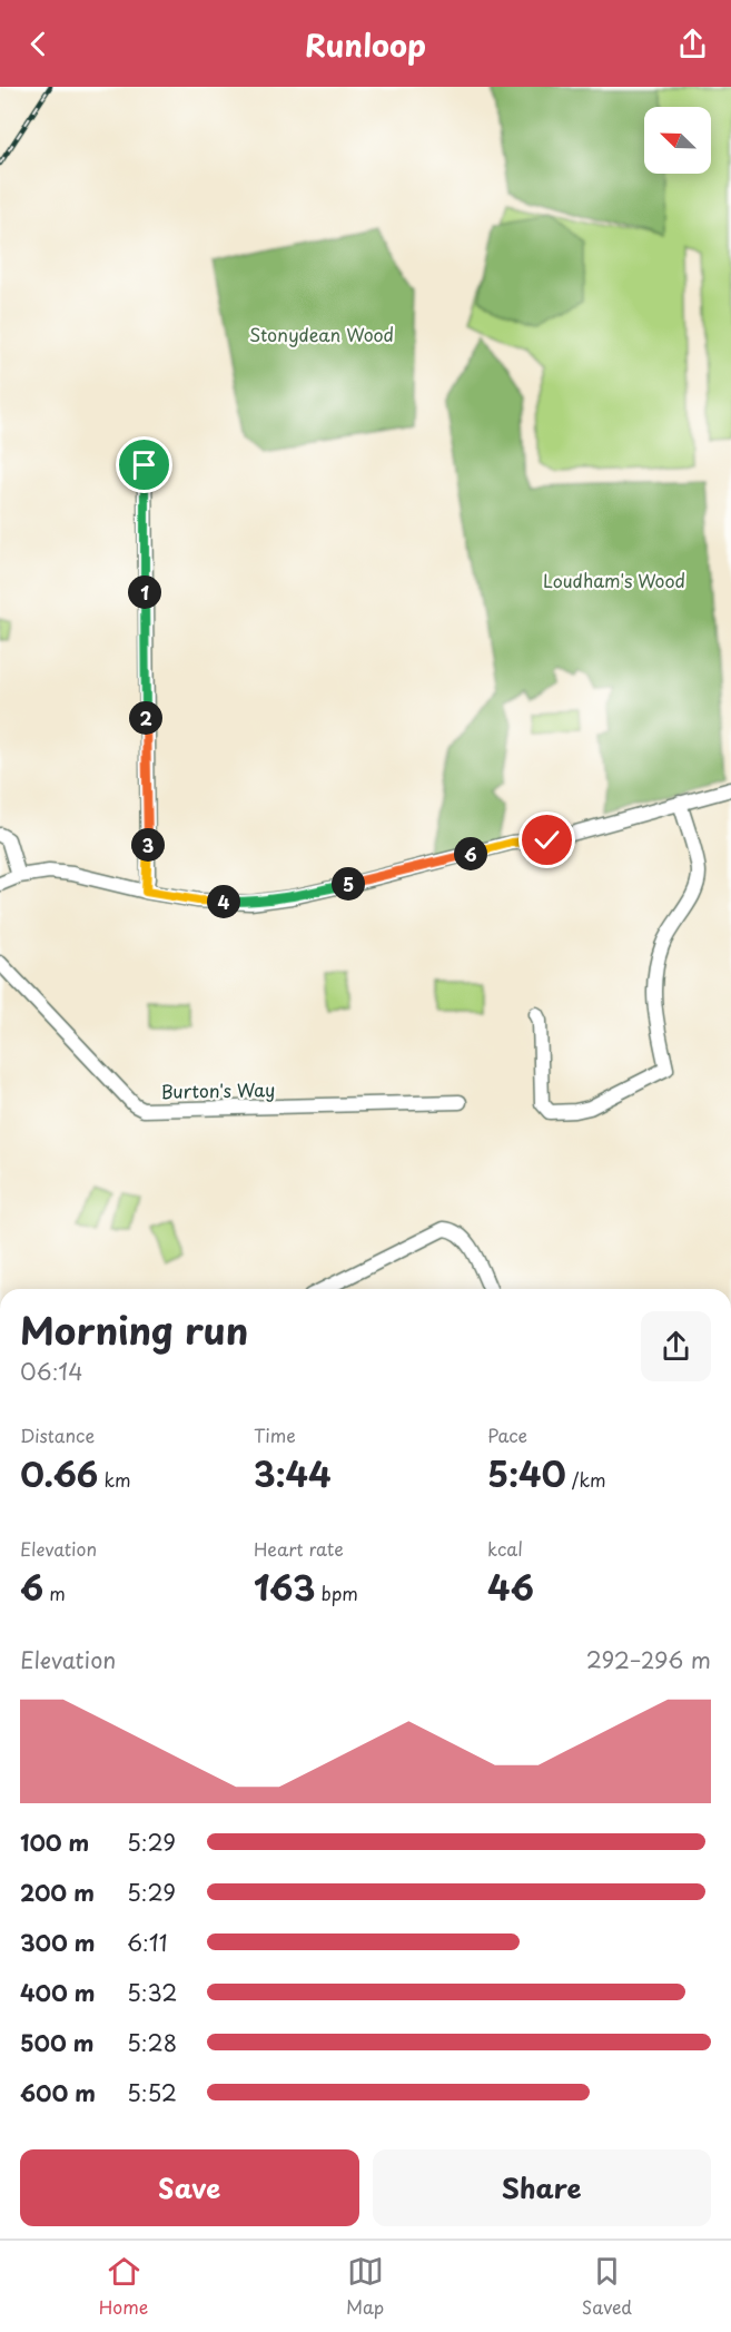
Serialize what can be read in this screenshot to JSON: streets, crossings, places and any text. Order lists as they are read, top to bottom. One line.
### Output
{"streets":{"street":["Burton's Way"]},"parks":["Stonydean Wood","Loudham's Wood"],"north":"top left","page":{"header":"Runloop","pins":["1","2","3","6","5","4"],"heading":["Morning run","06:14"],"stats":[["Distance","0.66 km"],["Time","3:44"],["Pace","5:40 /km"],["Elevation","6 m"],["Heart rate","163 bpm"],["kcal","46"]],"chart":["Elevation","292–296 m"],"list":[{"name":"100 m","note":"5:29"},{"name":"200 m","note":"5:29"},{"name":"300 m","note":"6:11"},{"name":"400 m","note":"5:32"},{"name":"500 m","note":"5:28"},{"name":"600 m","note":"5:52"}],"buttons":["Save","Share"],"tabs":["Home","Map","Saved"]}}
